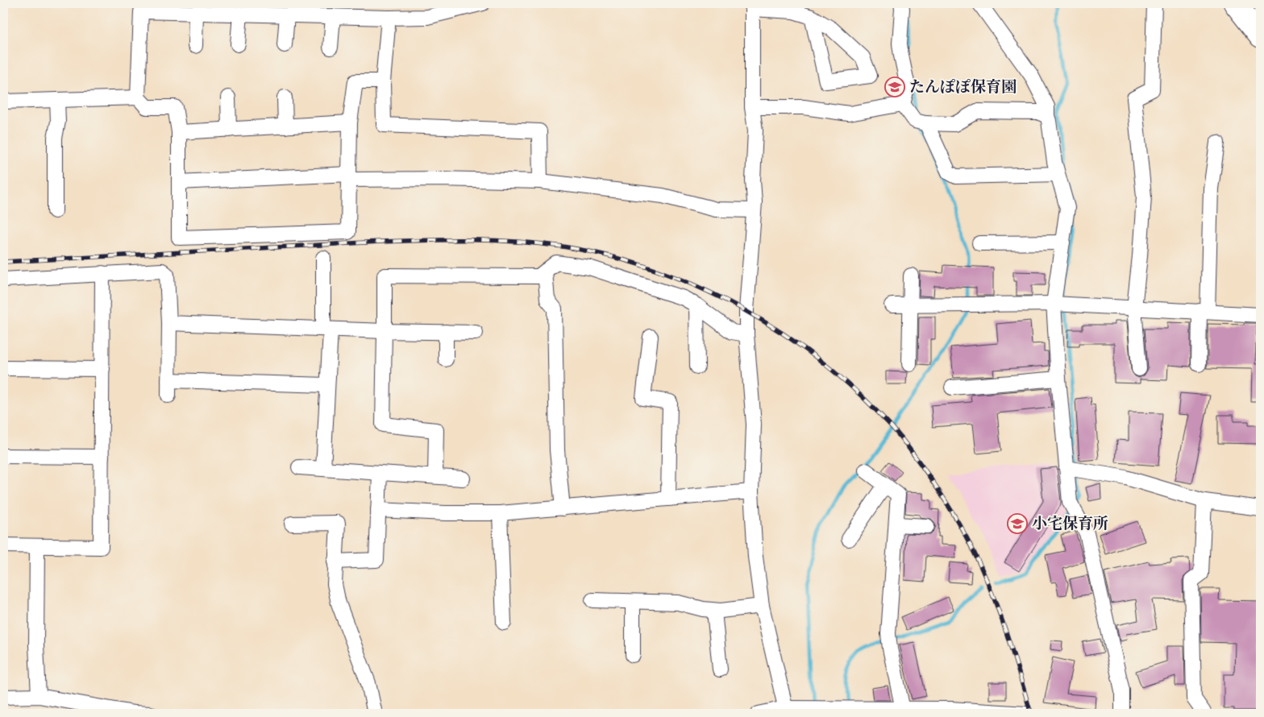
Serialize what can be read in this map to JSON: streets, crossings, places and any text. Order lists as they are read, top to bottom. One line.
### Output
{"places":{"school or university":["たんぽぽ保育園","小宅保育所"]}}
